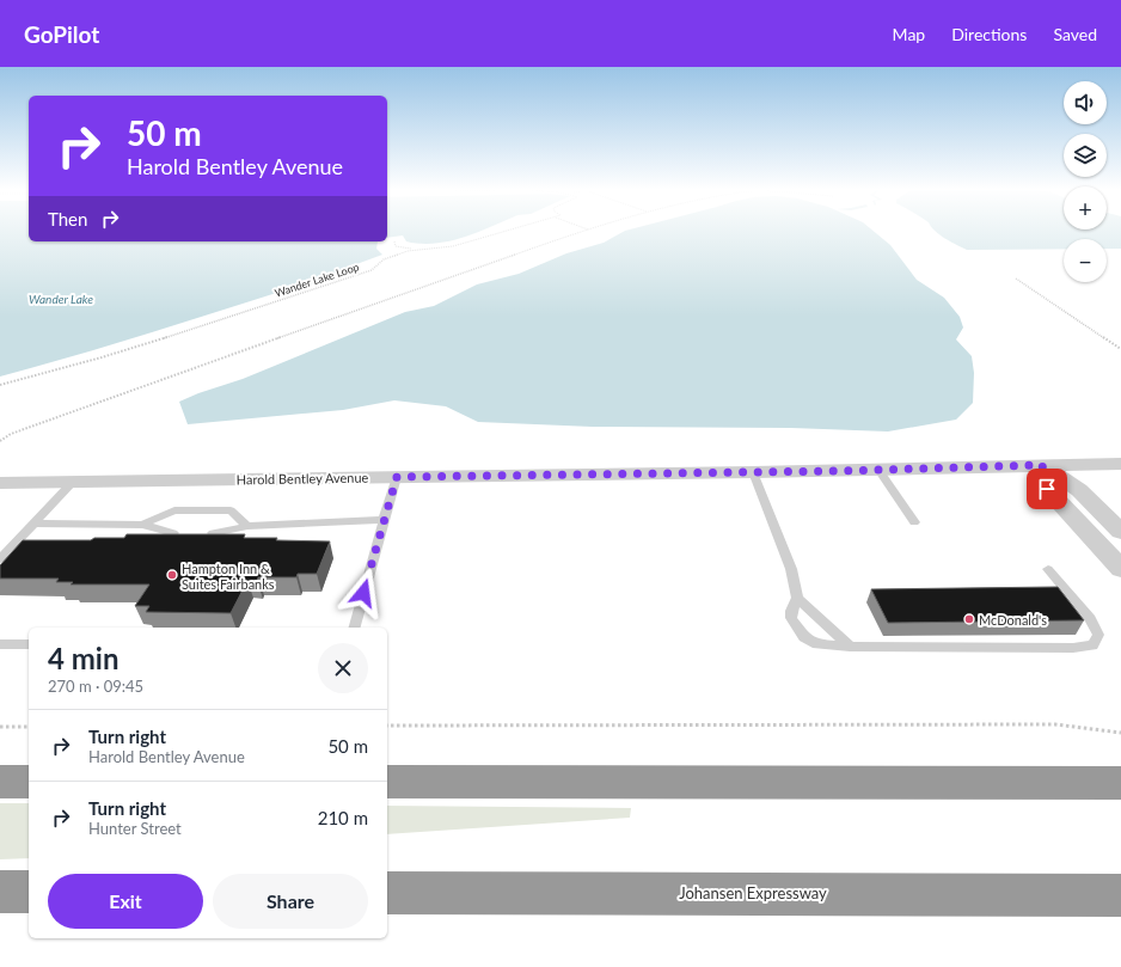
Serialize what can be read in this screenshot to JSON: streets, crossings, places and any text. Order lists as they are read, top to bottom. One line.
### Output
{"streets":{"highway":["Johansen Expressway"],"street":["Harold Bentley Avenue"],"path":["Wander Lake Loop"]},"water":["Wander Lake"],"places":["Hampton Inn & Suites Fairbanks","McDonald's"],"page":{"header":"GoPilot","nav":["Map","Directions","Saved"],"map_buttons":["+","−"],"turn":["50 m","Harold Bentley Avenue"],"then":"Then","heading":["4 min","270 m · 09:45"],"list":[{"name":"Turn right","note":"Harold Bentley Avenue","value":"50 m"},{"name":"Turn right","note":"Hunter Street","value":"210 m"}],"buttons":["Exit","Share"]}}
